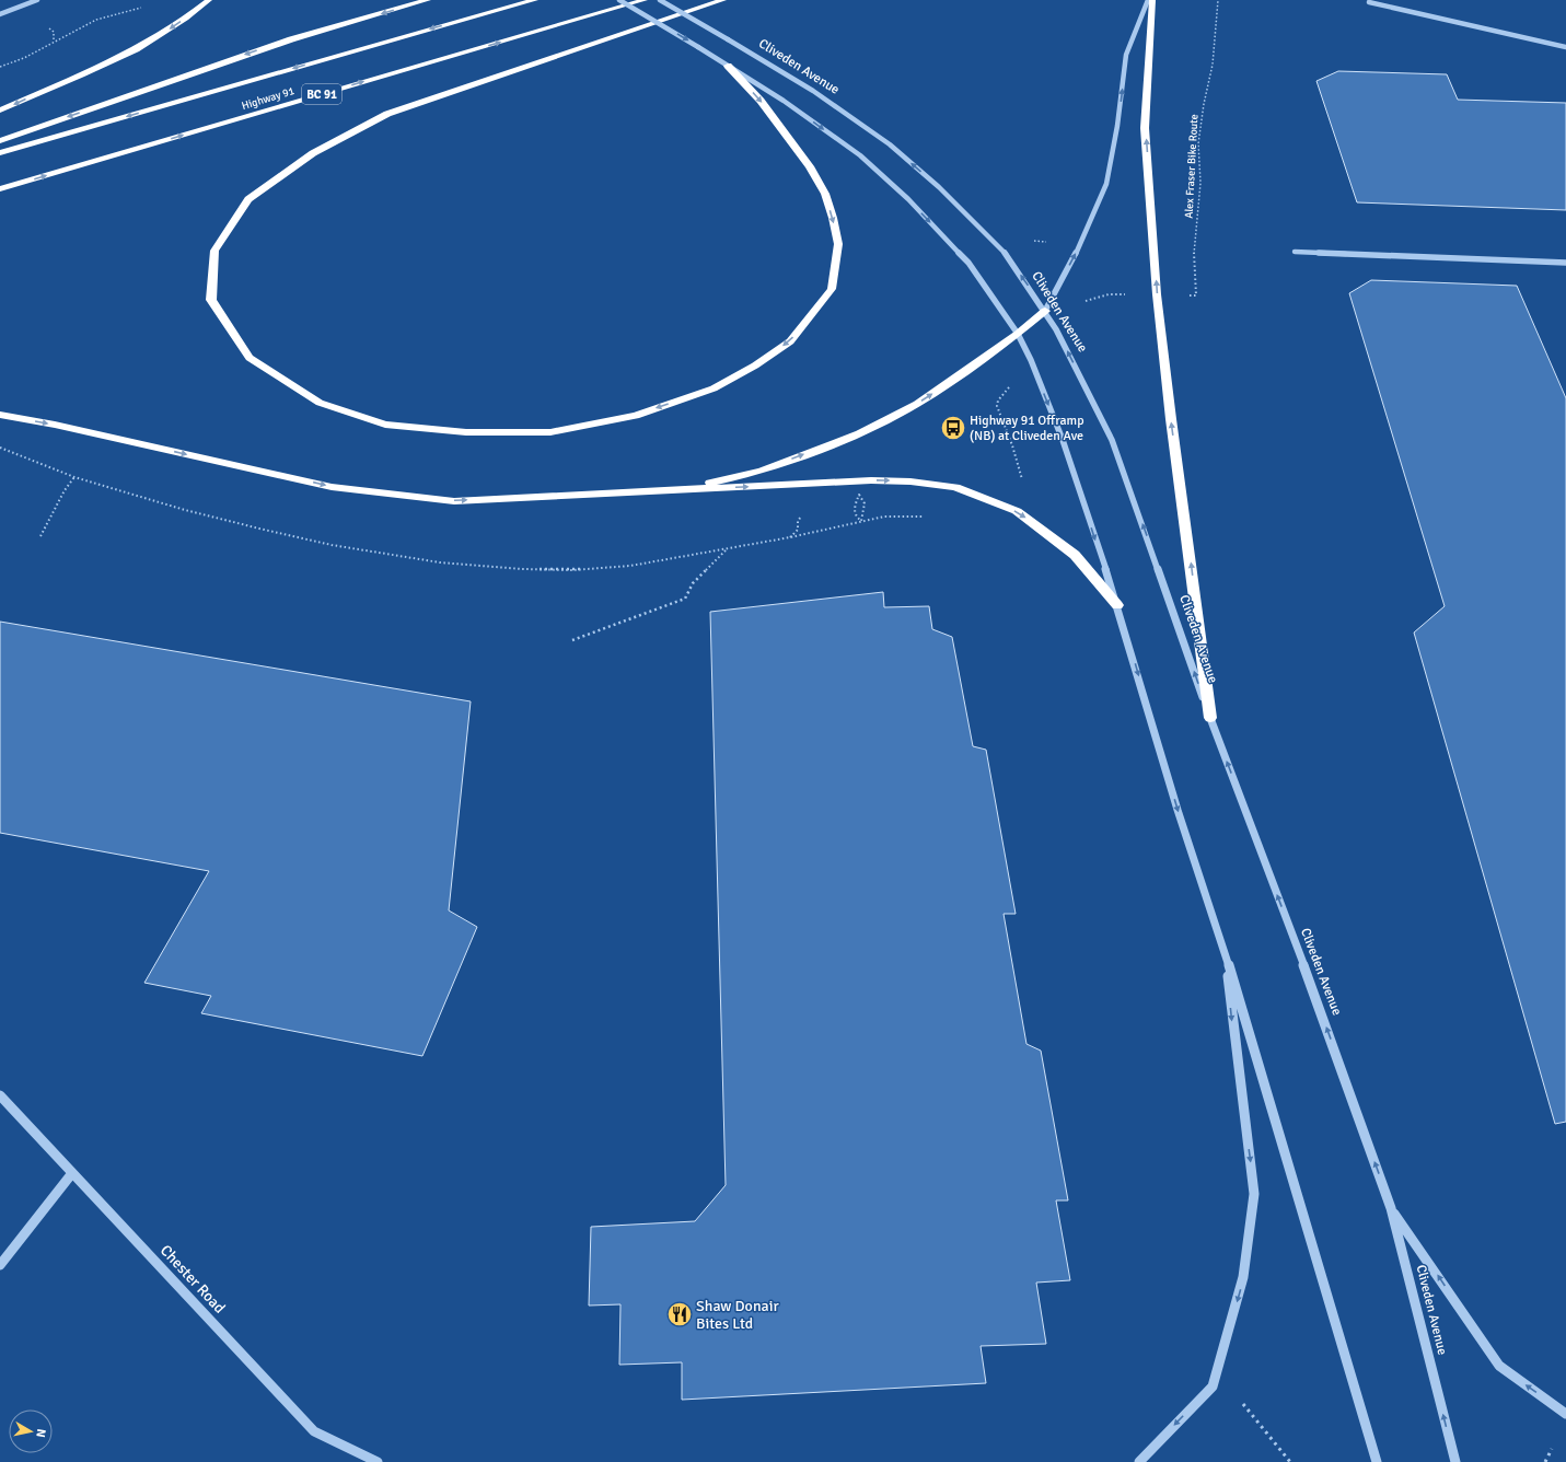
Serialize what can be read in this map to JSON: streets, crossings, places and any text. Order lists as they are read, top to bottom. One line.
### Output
{"streets":{"highway":["BC 91","Highway 91"],"street":["Cliveden Avenue","Chester Road"],"path":["Alex Fraser Bike Route"]},"places":{"bus stop":["Highway 91 Offramp (NB) at Cliveden Ave"],"restaurant":["Shaw Donair Bites Ltd"]},"north":"right"}
